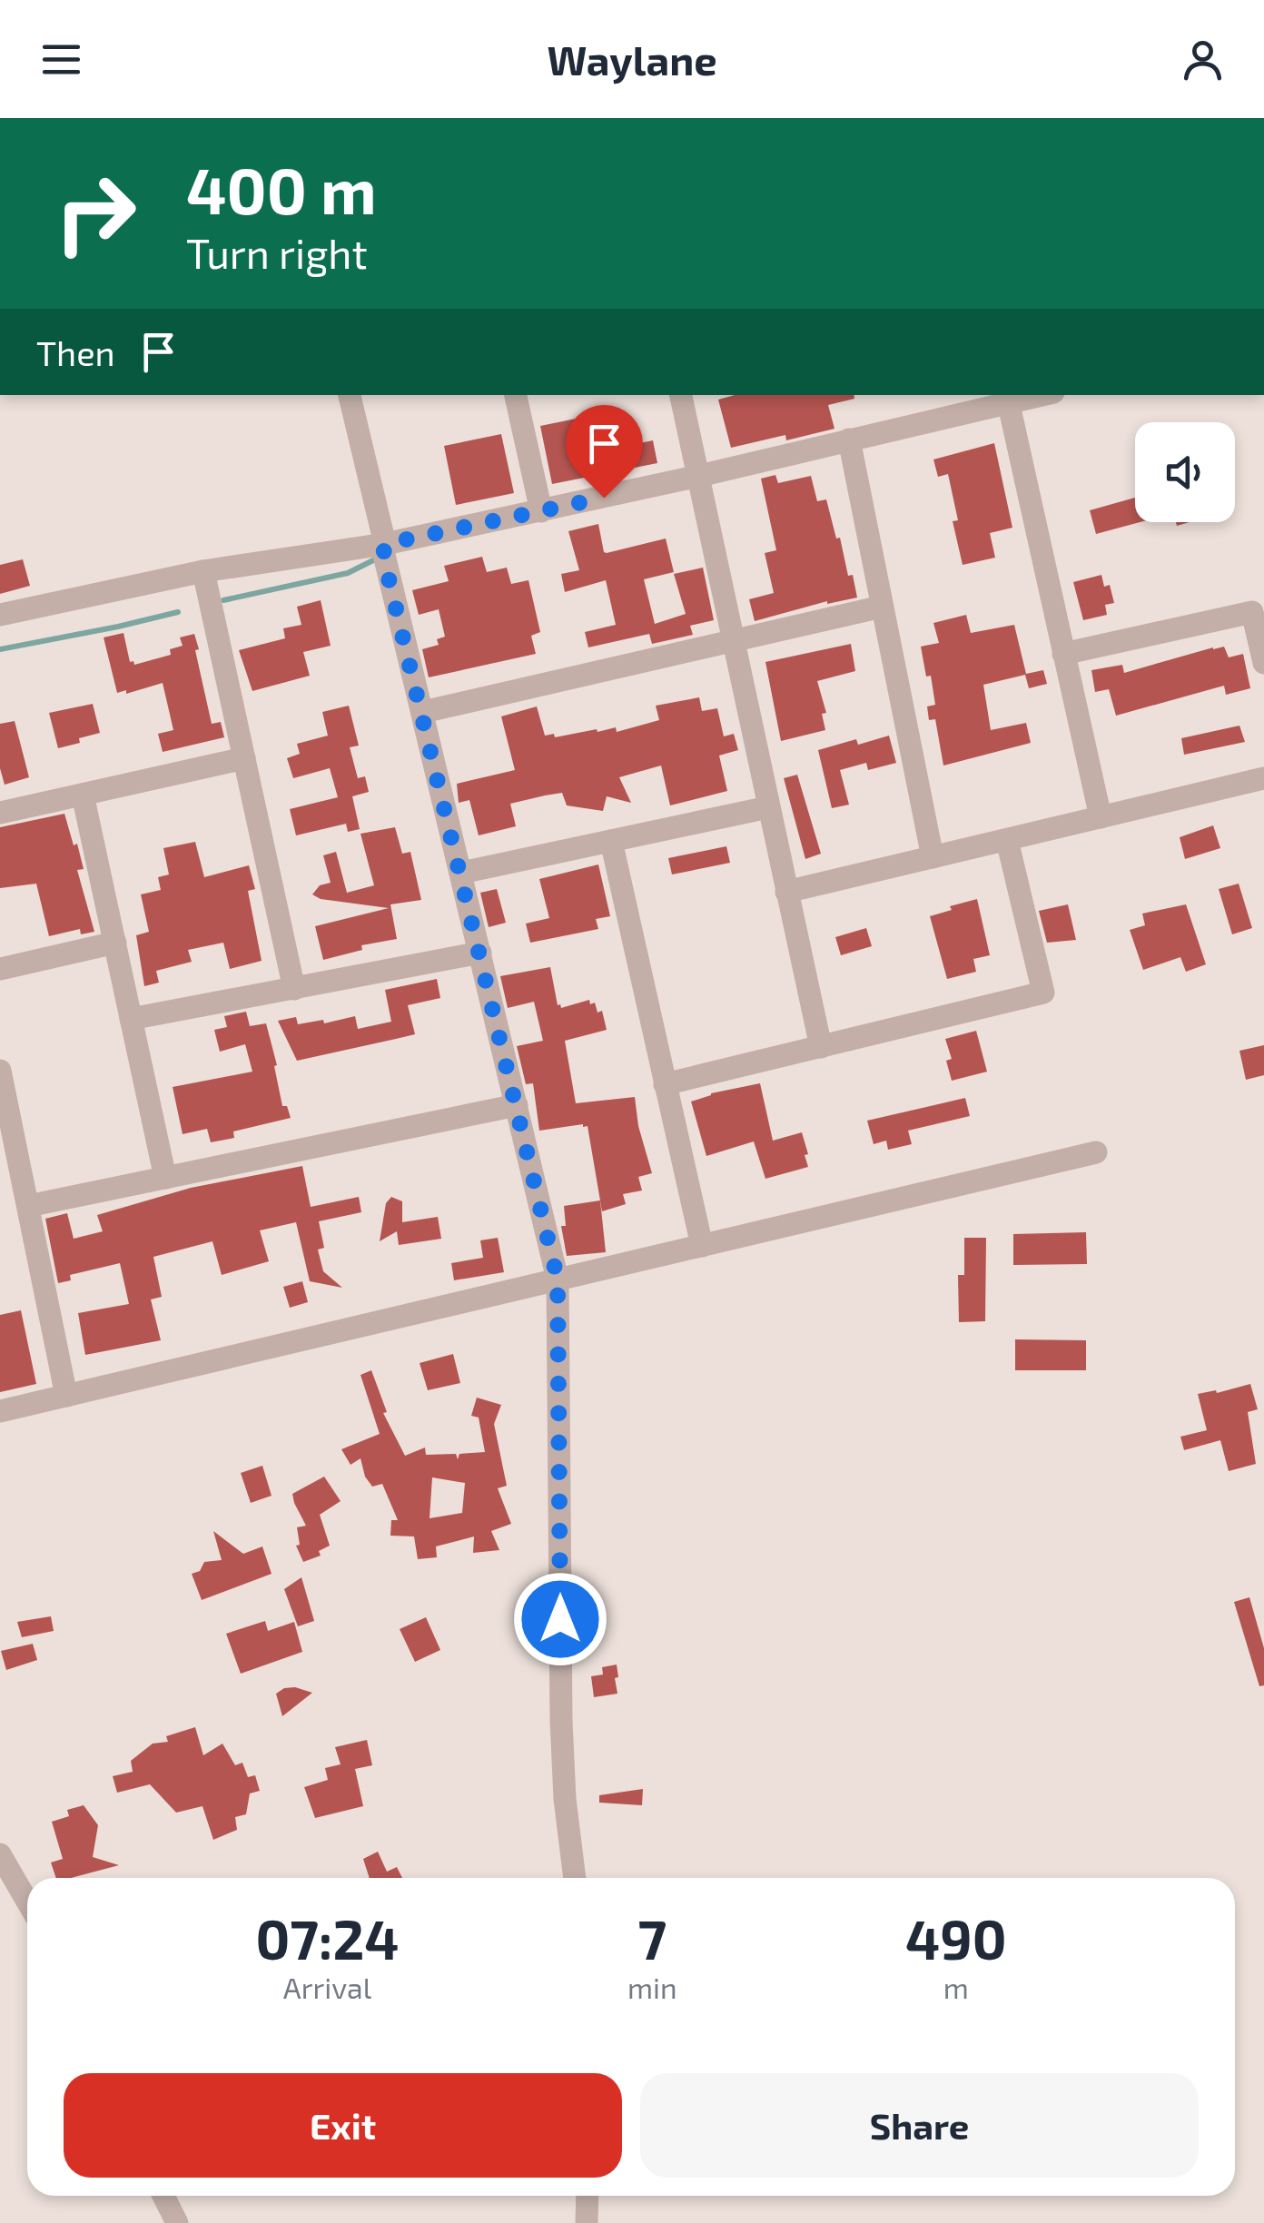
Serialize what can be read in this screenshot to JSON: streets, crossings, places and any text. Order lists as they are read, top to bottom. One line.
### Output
{"page":{"header":"Waylane","turn":["400 m","Turn right"],"then":"Then","eta":["07:24","Arrival","7","min","490","m"],"buttons":["Exit","Share"]}}
